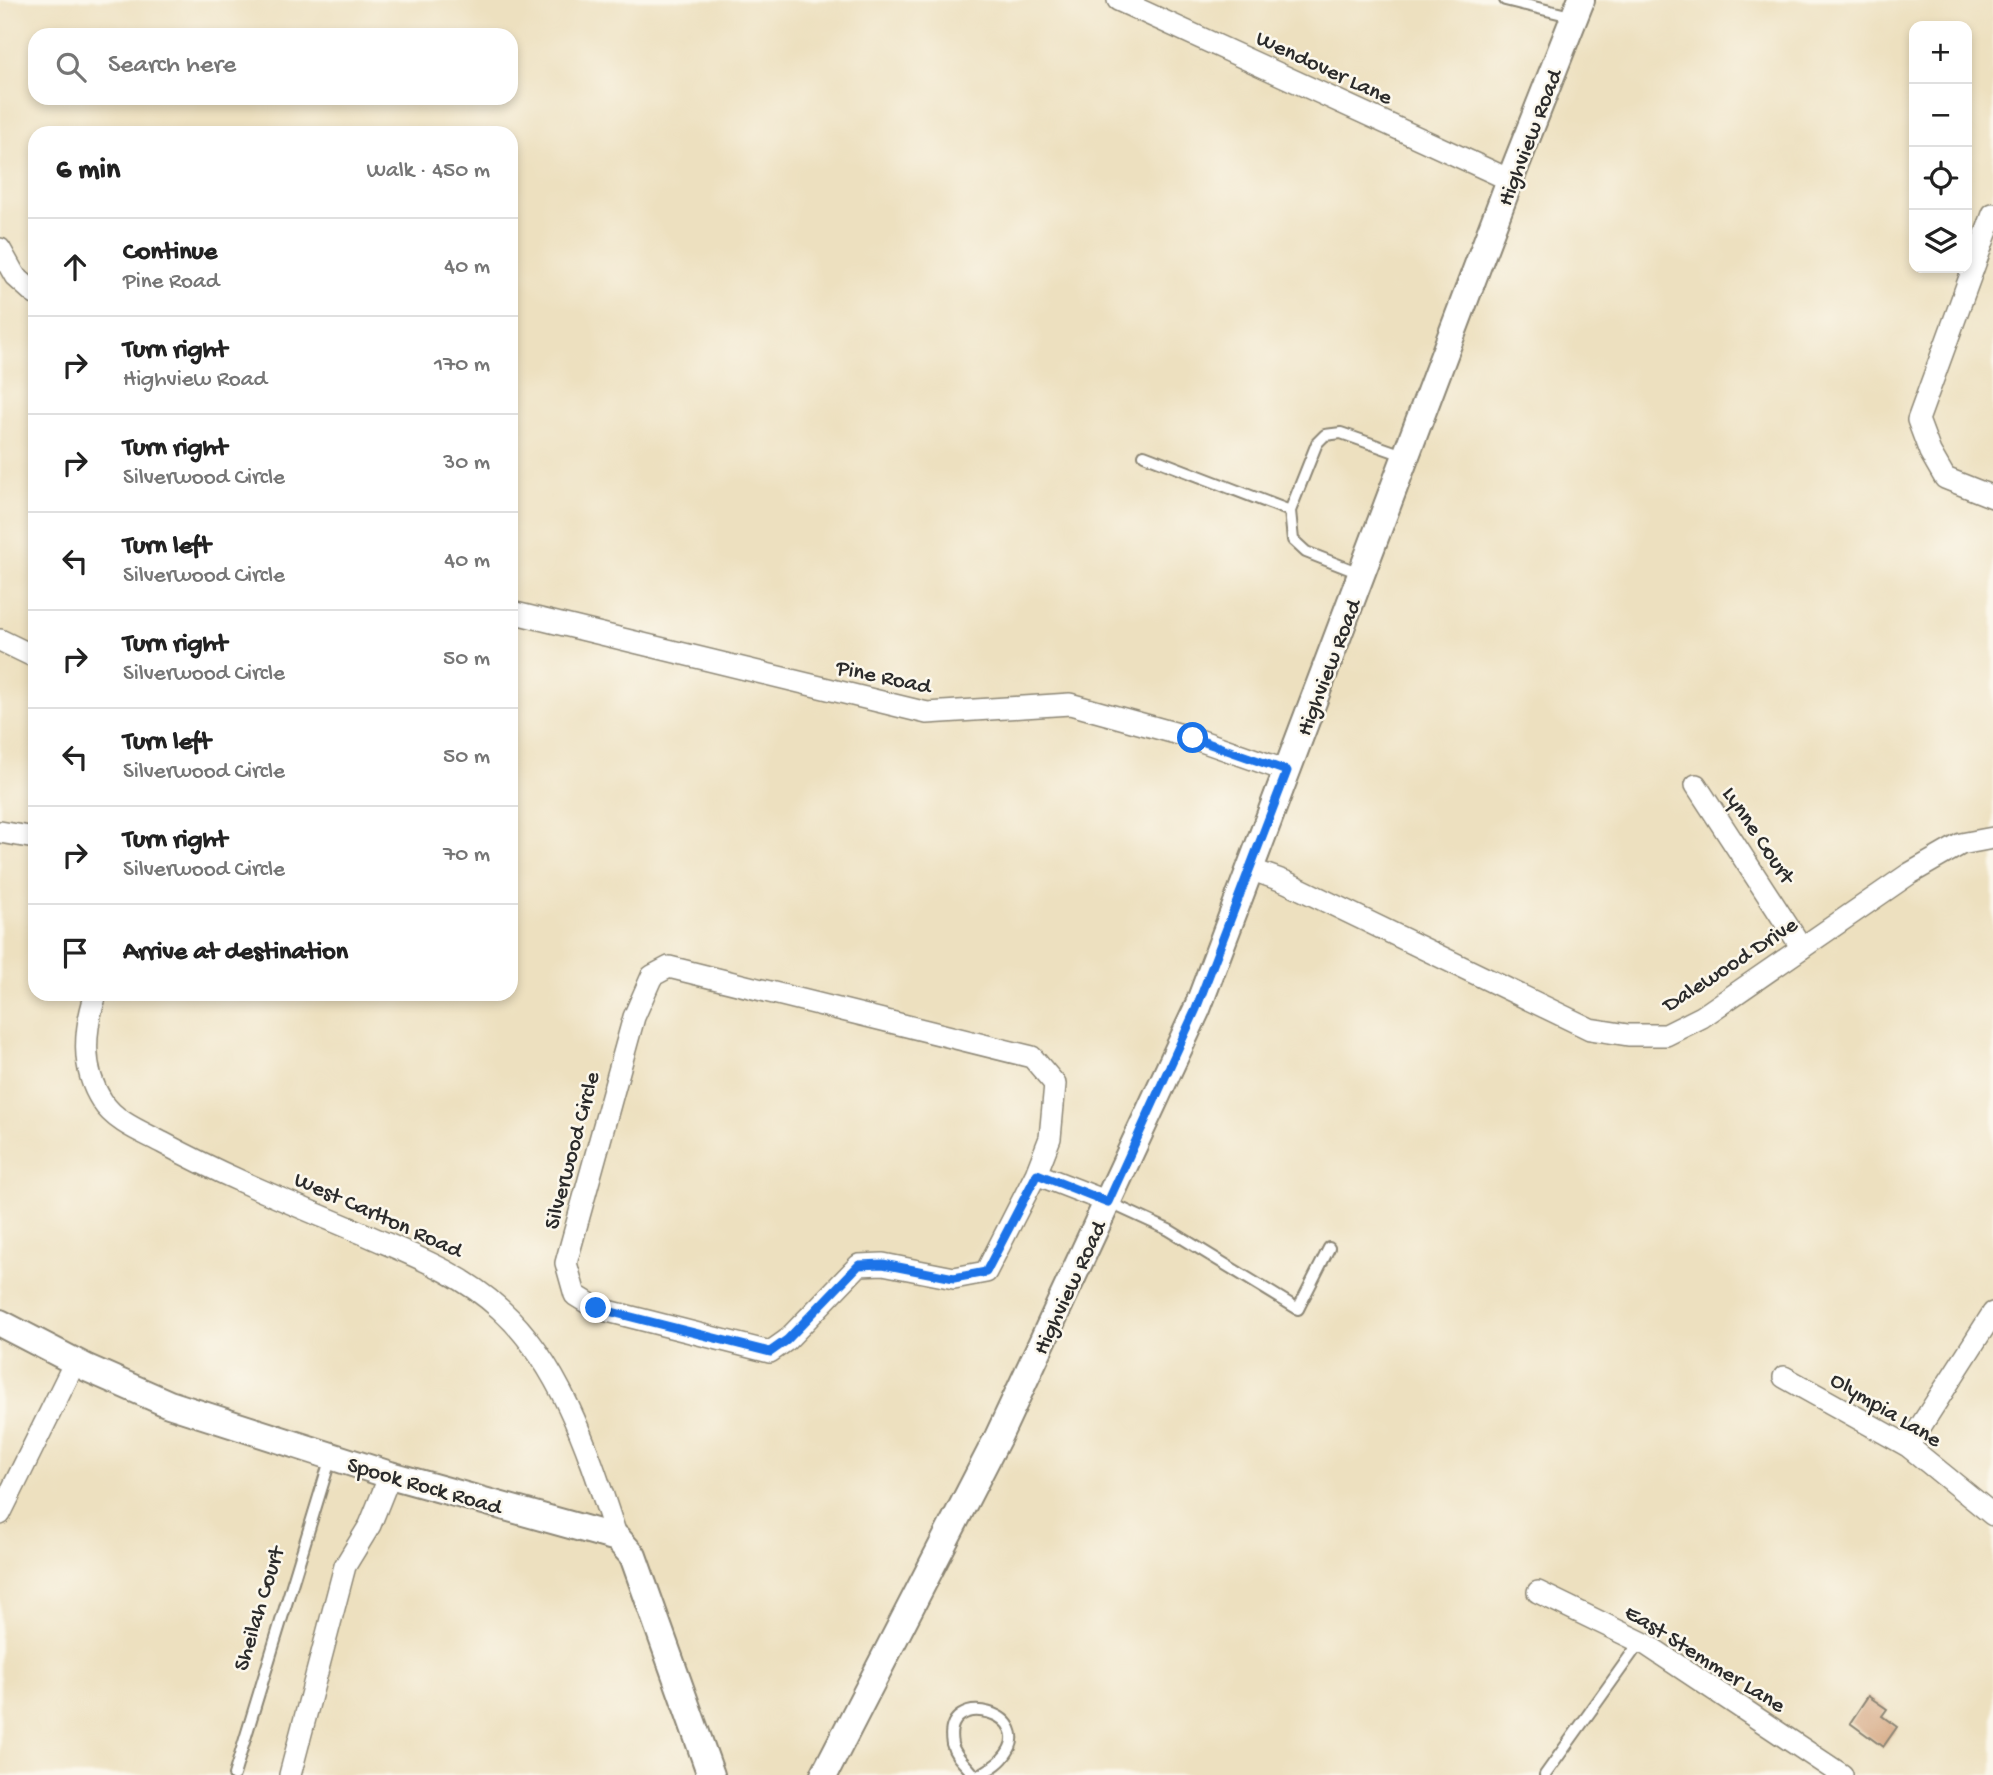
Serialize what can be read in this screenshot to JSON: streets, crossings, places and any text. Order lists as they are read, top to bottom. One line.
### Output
{"streets":{"street":["Wendover Lane","Highview Road","Pine Road","Lynne Court","Dalewood Drive","Silverwood Circle","West Carlton Road","Olympia Lane","Spook Rock Road","East Stemmer Lane"],"lane":["Sheilah Court"]},"crossings":[["Wendover Lane","Highview Road"],["Highview Road","Pine Road"],["Highview Road","Dalewood Drive"],["Lynne Court","Dalewood Drive"],["West Carlton Road","Spook Rock Road"],["Spook Rock Road","Sheilah Court"]],"page":{"map_buttons":["+","−"],"search":"Search here","heading":["6 min","Walk · 450 m"],"list":[["Continue","Pine Road","40 m"],["Turn right","Highview Road","170 m"],["Turn right","Silverwood Circle","30 m"],["Turn left","Silverwood Circle","40 m"],["Turn right","Silverwood Circle","50 m"],["Turn left","Silverwood Circle","50 m"],["Turn right","Silverwood Circle","70 m"],"Arrive at destination"]}}
